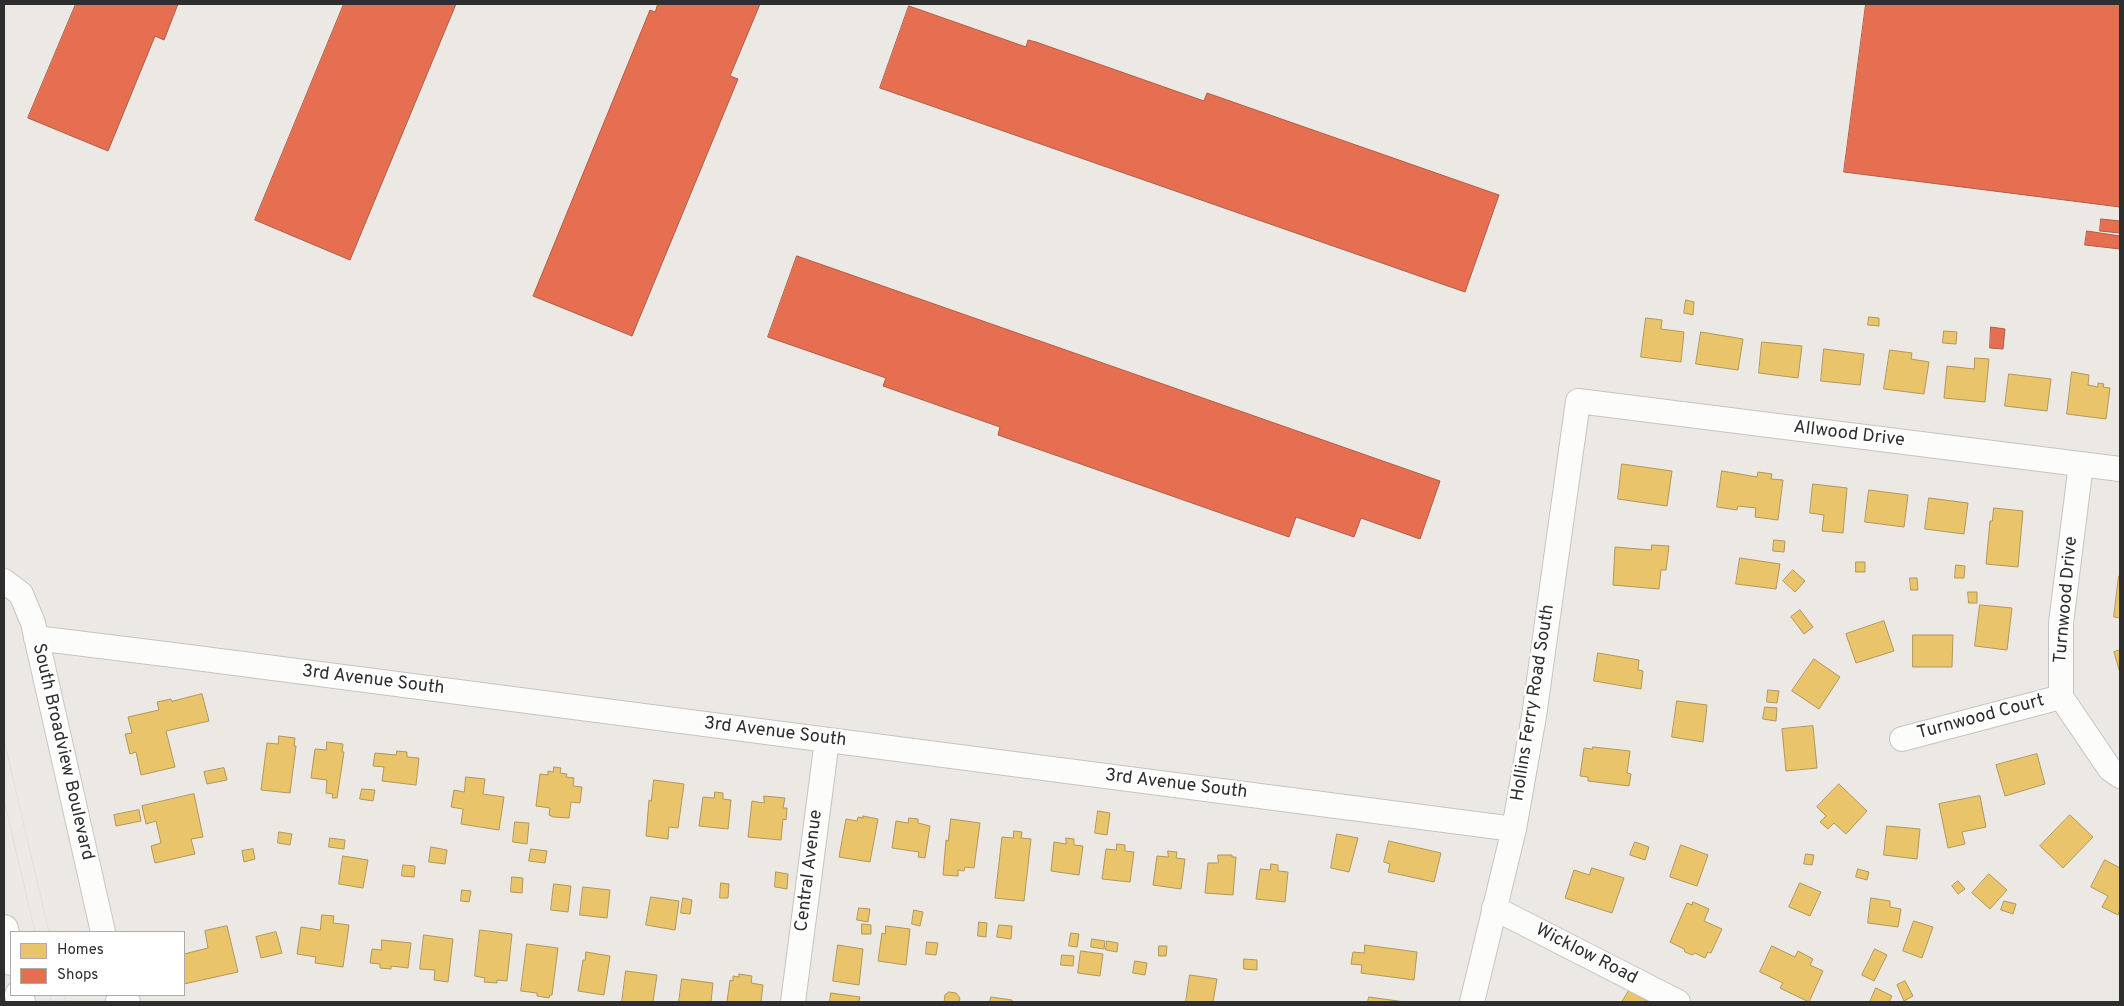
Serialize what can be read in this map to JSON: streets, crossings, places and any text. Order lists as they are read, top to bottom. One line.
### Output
{"streets":{"street":["Allwood Drive","Turnwood Drive","3rd Avenue South","Hollins Ferry Road South","Turnwood Court","South Broadview Boulevard","Central Avenue","Wicklow Road"]},"crossings":[["Allwood Drive","Turnwood Drive"],["Allwood Drive","Hollins Ferry Road South"],["Turnwood Drive","Turnwood Court"],["3rd Avenue South","Hollins Ferry Road South"],["3rd Avenue South","South Broadview Boulevard"],["3rd Avenue South","Central Avenue"],["Hollins Ferry Road South","Wicklow Road"]],"legend":["Homes","Shops"]}
